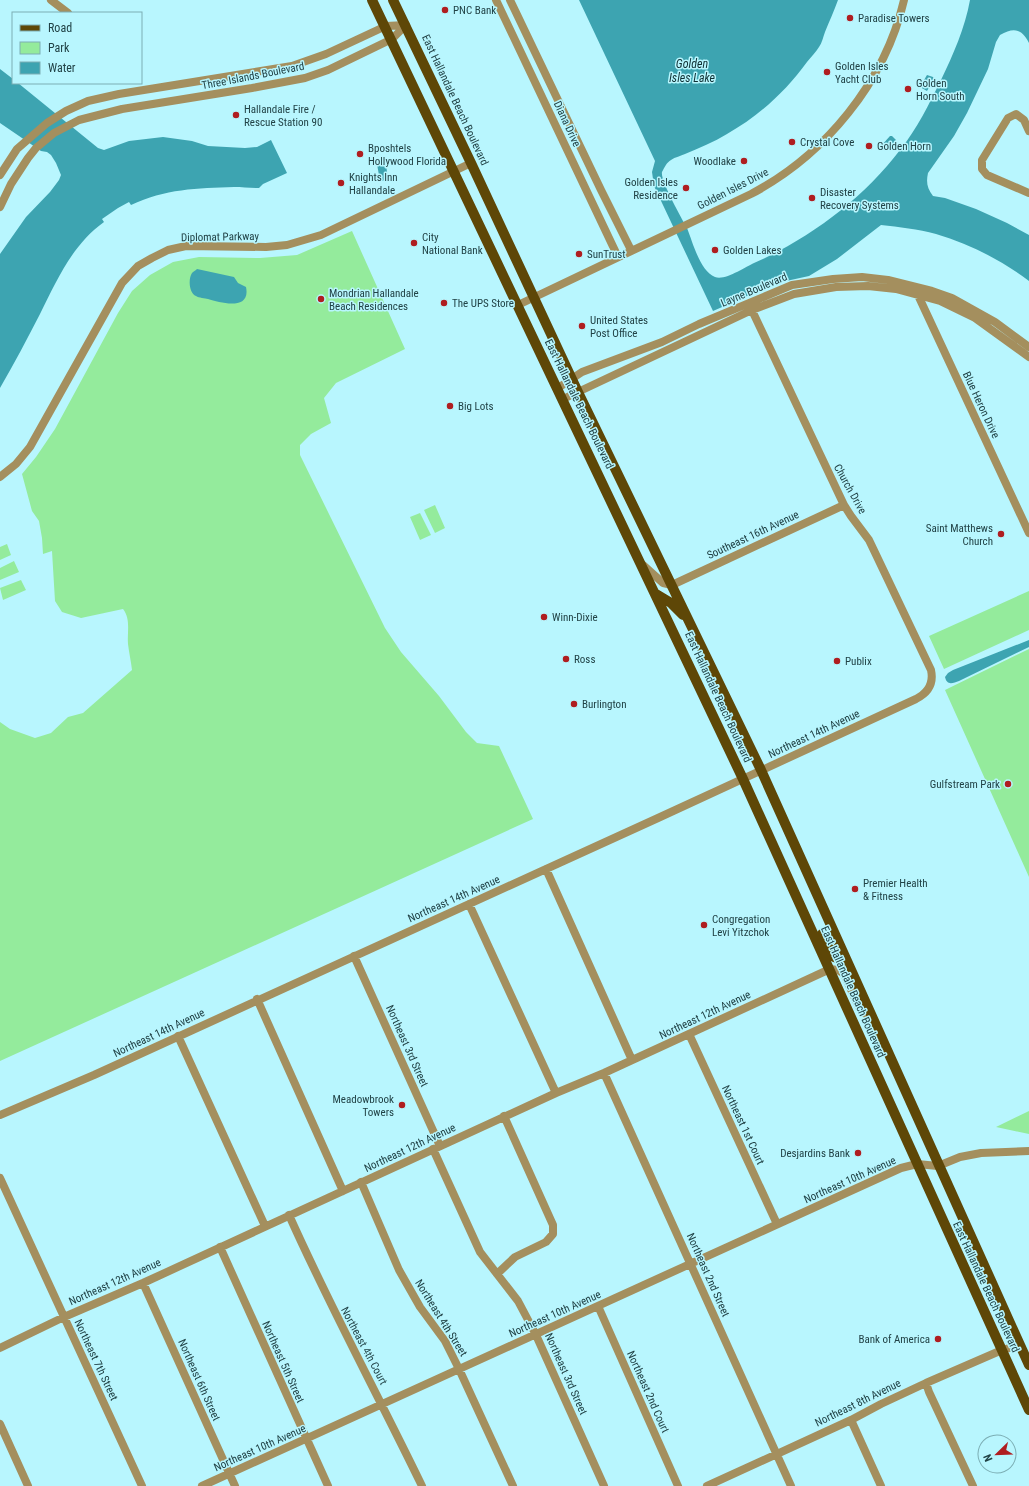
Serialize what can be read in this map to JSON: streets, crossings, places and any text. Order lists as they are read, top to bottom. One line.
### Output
{"streets":{"main road":["East Hallandale Beach Boulevard"],"street":["Three Islands Boulevard","Diana Drive","Golden Isles Drive","Diplomat Parkway","Layne Boulevard","Blue Heron Drive","Church Drive","Southeast 16th Avenue","Northeast 14th Avenue","Northeast 12th Avenue","Northeast 3rd Street","Northeast 1st Court","Northeast 10th Avenue","Northeast 2nd Street","Northeast 4th Street","Northeast 4th Court","Northeast 7th Street","Northeast 5th Street","Northeast 6th Street","Northeast 2nd Court","Northeast 8th Avenue"]},"crossings":[["Three Islands Boulevard","East Hallandale Beach Boulevard"],["East Hallandale Beach Boulevard","Golden Isles Drive"],["East Hallandale Beach Boulevard","Diplomat Parkway"],["East Hallandale Beach Boulevard","Layne Boulevard"],["East Hallandale Beach Boulevard","Southeast 16th Avenue"],["East Hallandale Beach Boulevard","Northeast 14th Avenue"],["East Hallandale Beach Boulevard","Northeast 12th Avenue"],["East Hallandale Beach Boulevard","Northeast 10th Avenue"],["East Hallandale Beach Boulevard","Northeast 8th Avenue"],["Diana Drive","Golden Isles Drive"],["Layne Boulevard","Blue Heron Drive"],["Layne Boulevard","Church Drive"],["Church Drive","Southeast 16th Avenue"],["Church Drive","Northeast 14th Avenue"],["Northeast 14th Avenue","Northeast 3rd Street"],["Northeast 12th Avenue","Northeast 3rd Street"],["Northeast 12th Avenue","Northeast 1st Court"],["Northeast 12th Avenue","Northeast 2nd Street"],["Northeast 12th Avenue","Northeast 4th Street"],["Northeast 12th Avenue","Northeast 4th Court"],["Northeast 12th Avenue","Northeast 7th Street"],["Northeast 12th Avenue","Northeast 5th Street"],["Northeast 12th Avenue","Northeast 6th Street"],["Northeast 3rd Street","Northeast 10th Avenue"],["Northeast 1st Court","Northeast 10th Avenue"],["Northeast 10th Avenue","Northeast 2nd Street"],["Northeast 10th Avenue","Northeast 4th Street"],["Northeast 10th Avenue","Northeast 4th Court"],["Northeast 10th Avenue","Northeast 5th Street"],["Northeast 10th Avenue","Northeast 6th Street"],["Northeast 10th Avenue","Northeast 2nd Court"],["Northeast 2nd Street","Northeast 8th Avenue"]],"water":["Golden Isles Lake"],"places":["PNC Bank","Paradise Towers","Golden Isles Yacht Club","Golden Horn South","Hallandale Fire / Rescue Station 90","Crystal Cove","Golden Horn","Bposhtels Hollywood Florida","Woodlake","Knights Inn Hallandale","Golden Isles Residence","Disaster Recovery Systems","City National Bank","Golden Lakes","SunTrust","Mondrian Hallandale Beach Residences","The UPS Store","United States Post Office","Big Lots","Saint Matthews Church","Winn-Dixie","Ross","Publix","Burlington","Gulfstream Park","Premier Health & Fitness","Congregation Levi Yitzchok","Meadowbrook Towers","Desjardins Bank","Bank of America"],"legend":["Road","Park","Water"],"north":"bottom left"}
